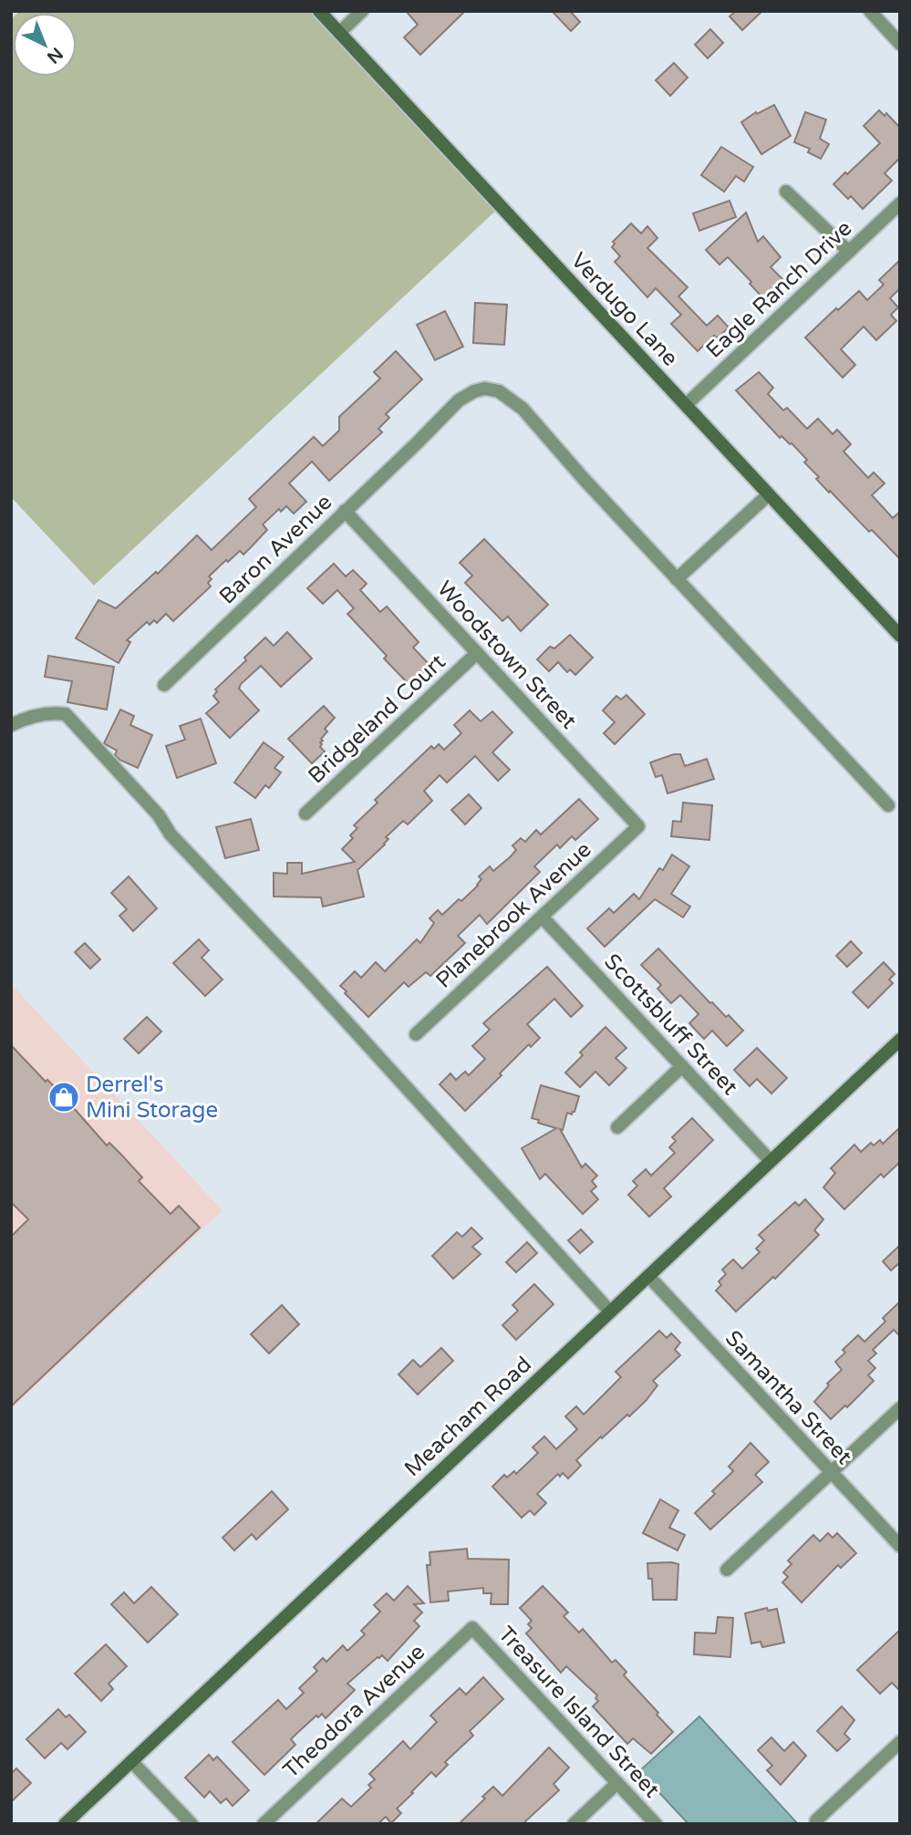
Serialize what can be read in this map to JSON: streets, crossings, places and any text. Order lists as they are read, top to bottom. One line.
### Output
{"streets":{"street":["Eagle Ranch Drive","Verdugo Lane","Baron Avenue","Woodstown Street","Bridgeland Court","Planebrook Avenue","Scottsbluff Street","Samantha Street","Meacham Road","Theodora Avenue","Treasure Island Street"]},"crossings":[["Eagle Ranch Drive","Verdugo Lane"],["Baron Avenue","Woodstown Street"],["Woodstown Street","Bridgeland Court"],["Woodstown Street","Planebrook Avenue"],["Planebrook Avenue","Scottsbluff Street"],["Scottsbluff Street","Meacham Road"],["Samantha Street","Meacham Road"],["Theodora Avenue","Treasure Island Street"]],"places":{"shop":["Derrel's Mini Storage"]},"north":"bottom right"}
